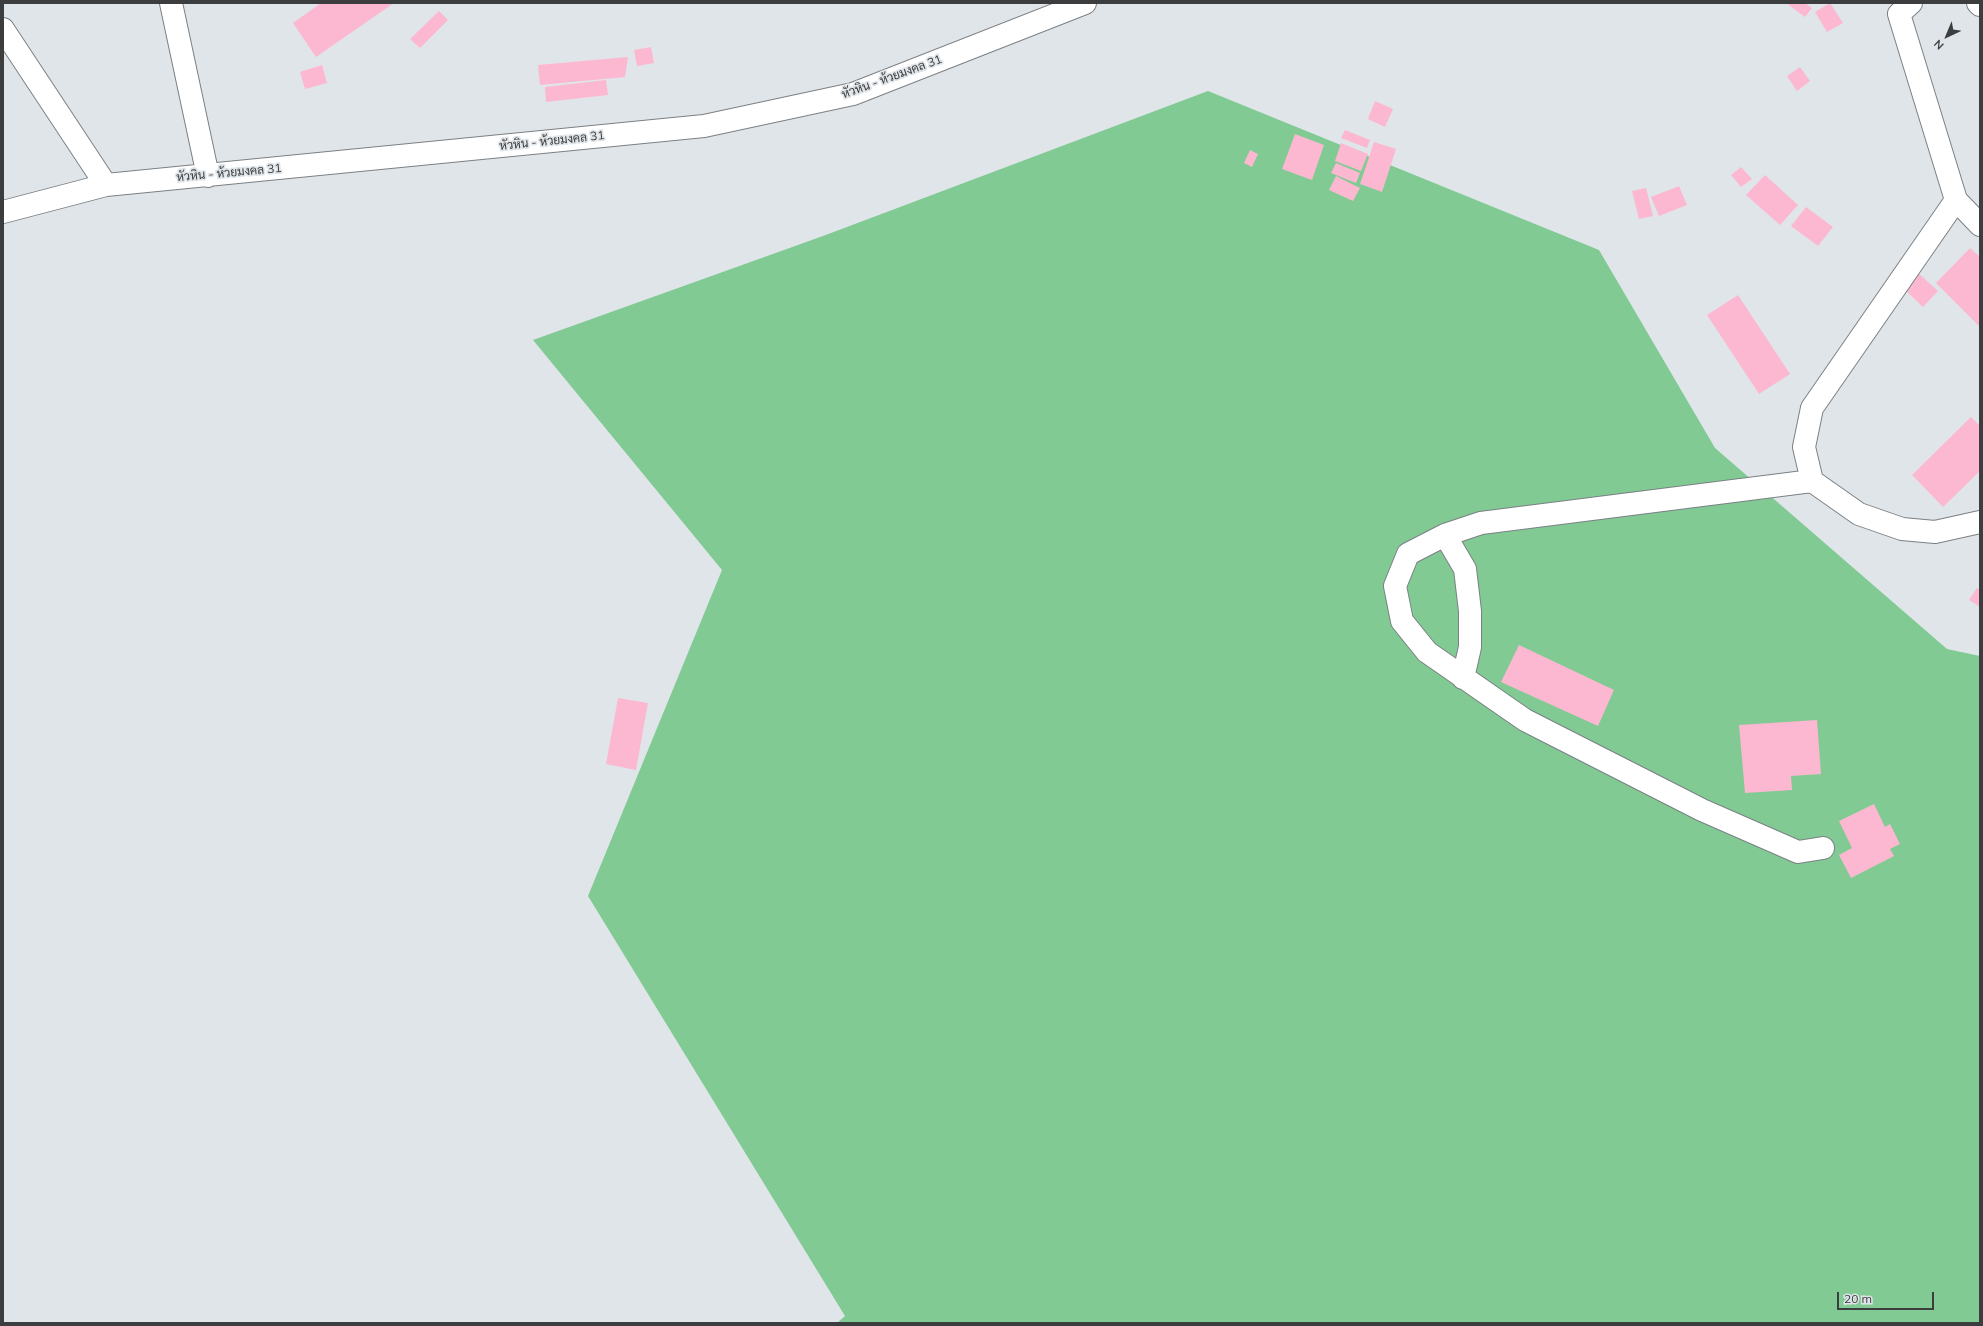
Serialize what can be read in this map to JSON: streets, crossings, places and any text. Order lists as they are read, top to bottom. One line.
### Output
{"streets":{"street":["หัวหิน - ห้วยมงคล 31"]},"scale_bar":"20 m","north":"bottom left"}
